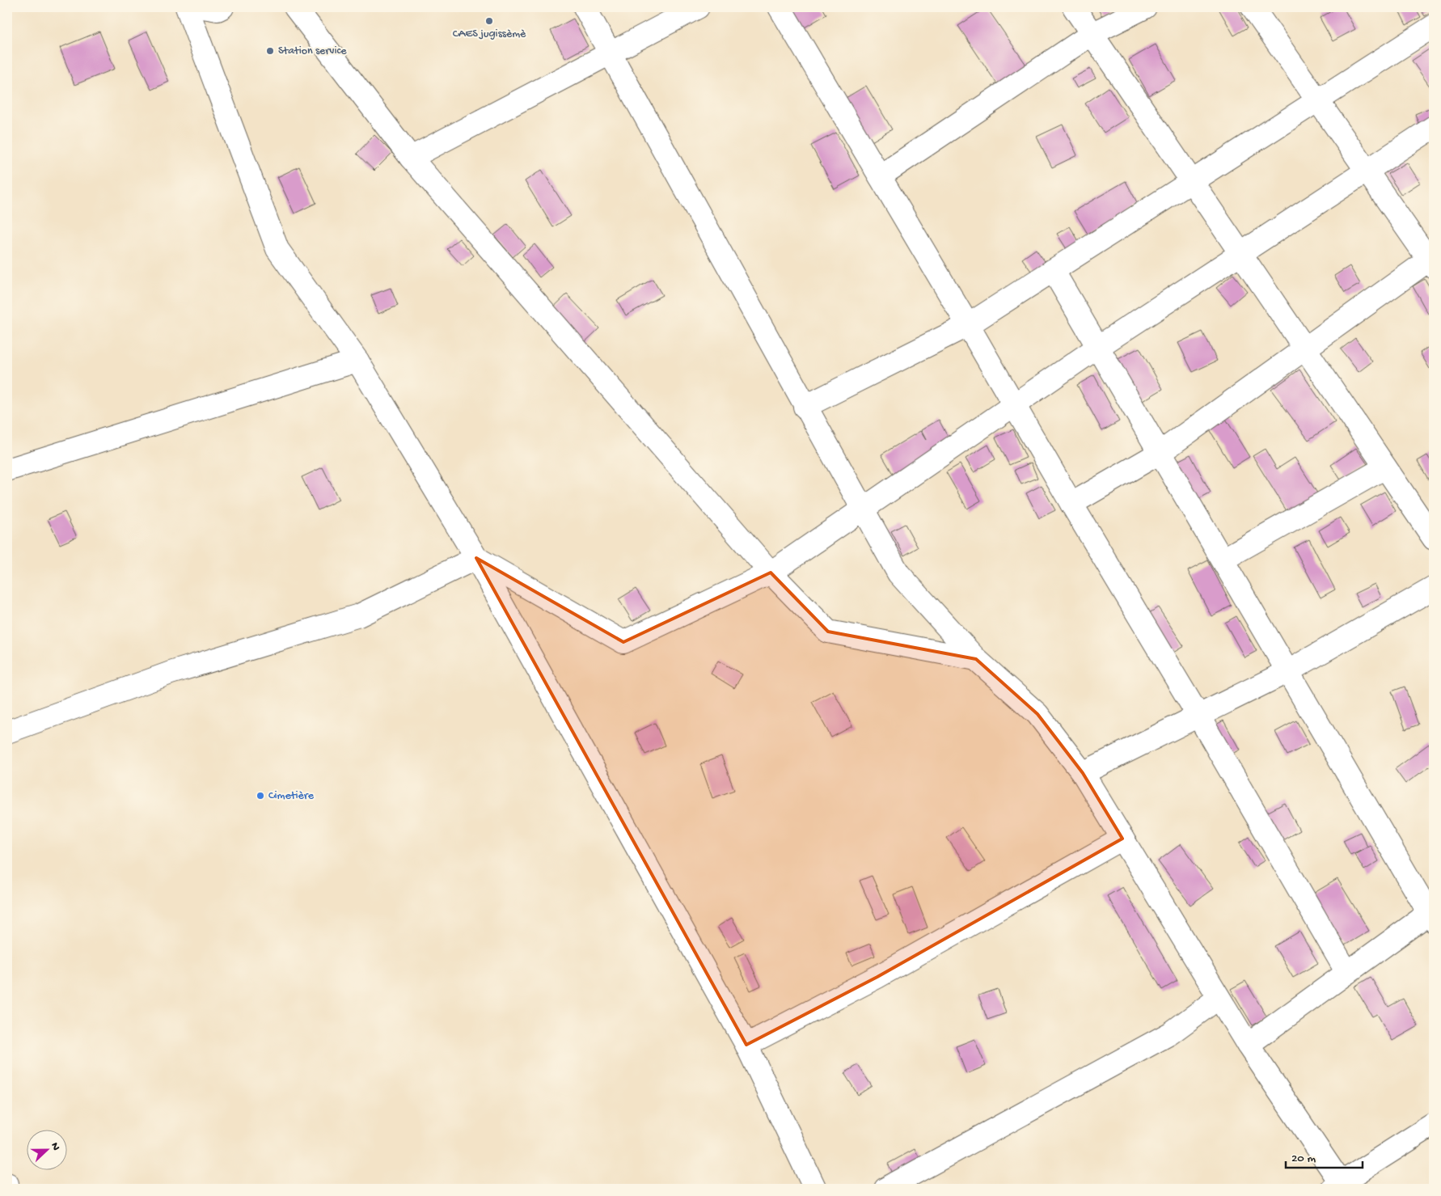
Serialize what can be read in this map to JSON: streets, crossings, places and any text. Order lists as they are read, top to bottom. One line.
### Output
{"places":["CAES jugissèmè","Station service","Cimetière"],"scale_bar":"20 m","north":"right"}
